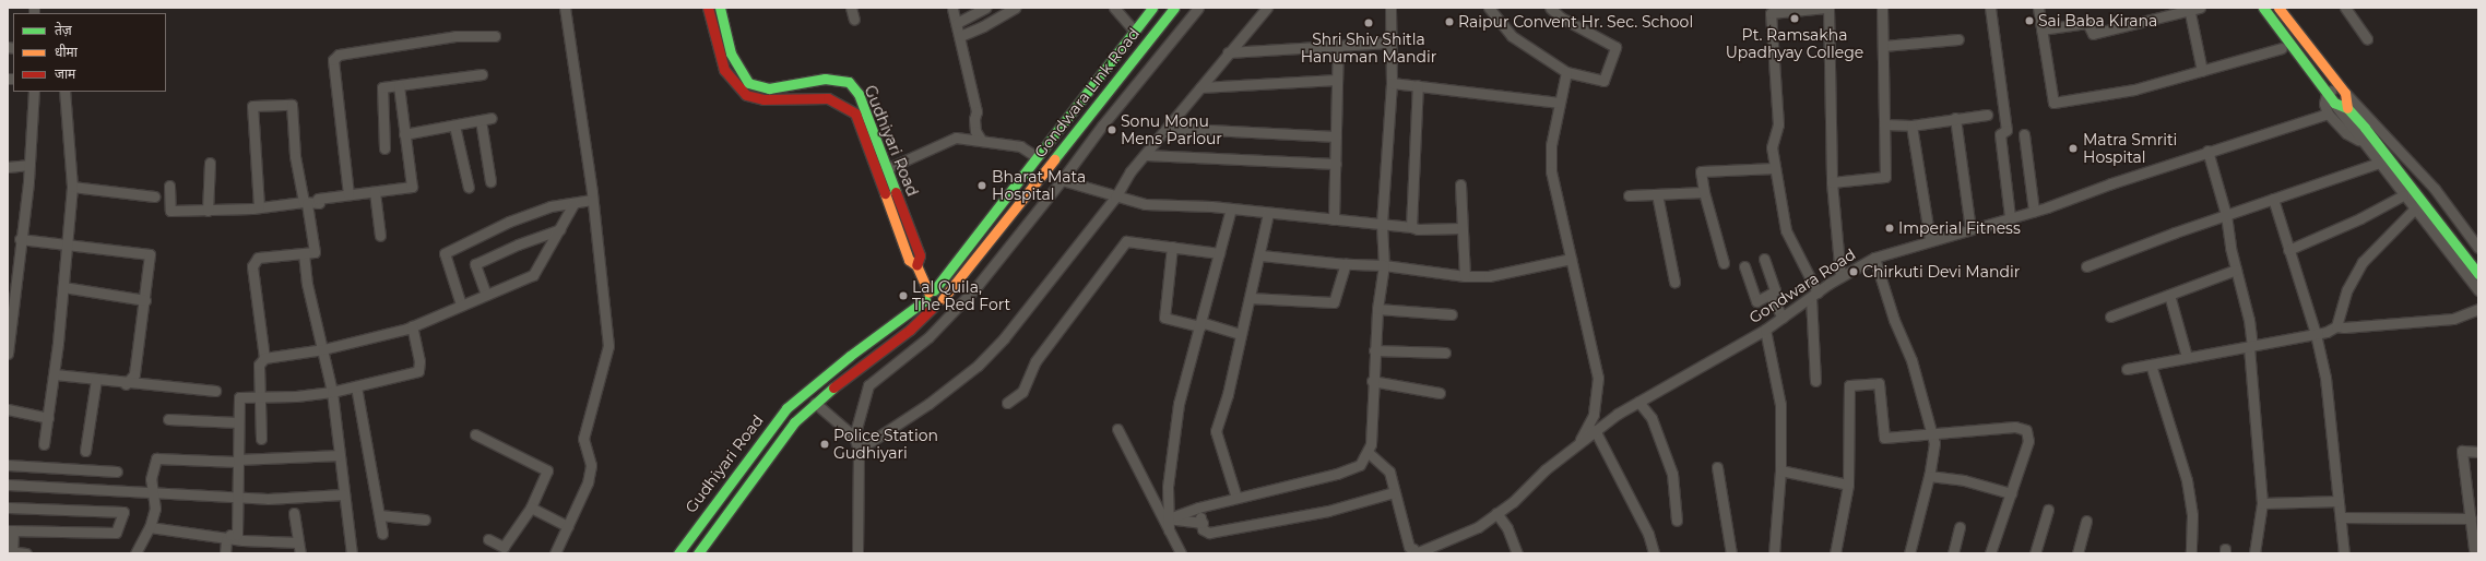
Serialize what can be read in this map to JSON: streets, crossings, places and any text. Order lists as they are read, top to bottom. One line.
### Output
{"streets":{"street":["Gondwara Link Road","Gudhiyari Road","Gondwara Road"]},"crossings":[["Gondwara Link Road","Gudhiyari Road"]],"places":["Pt. Ramsakha Upadhyay College","Sai Baba Kirana","Raipur Convent Hr. Sec. School","Shri Shiv Shitla Hanuman Mandir","Sonu Monu Mens Parlour","Matra Smriti Hospital","Bharat Mata Hospital","Imperial Fitness","Chirkuti Devi Mandir","Lal Quila, The Red Fort","Police Station Gudhiyari"],"legend":["तेज़","धीमा","जाम"]}
